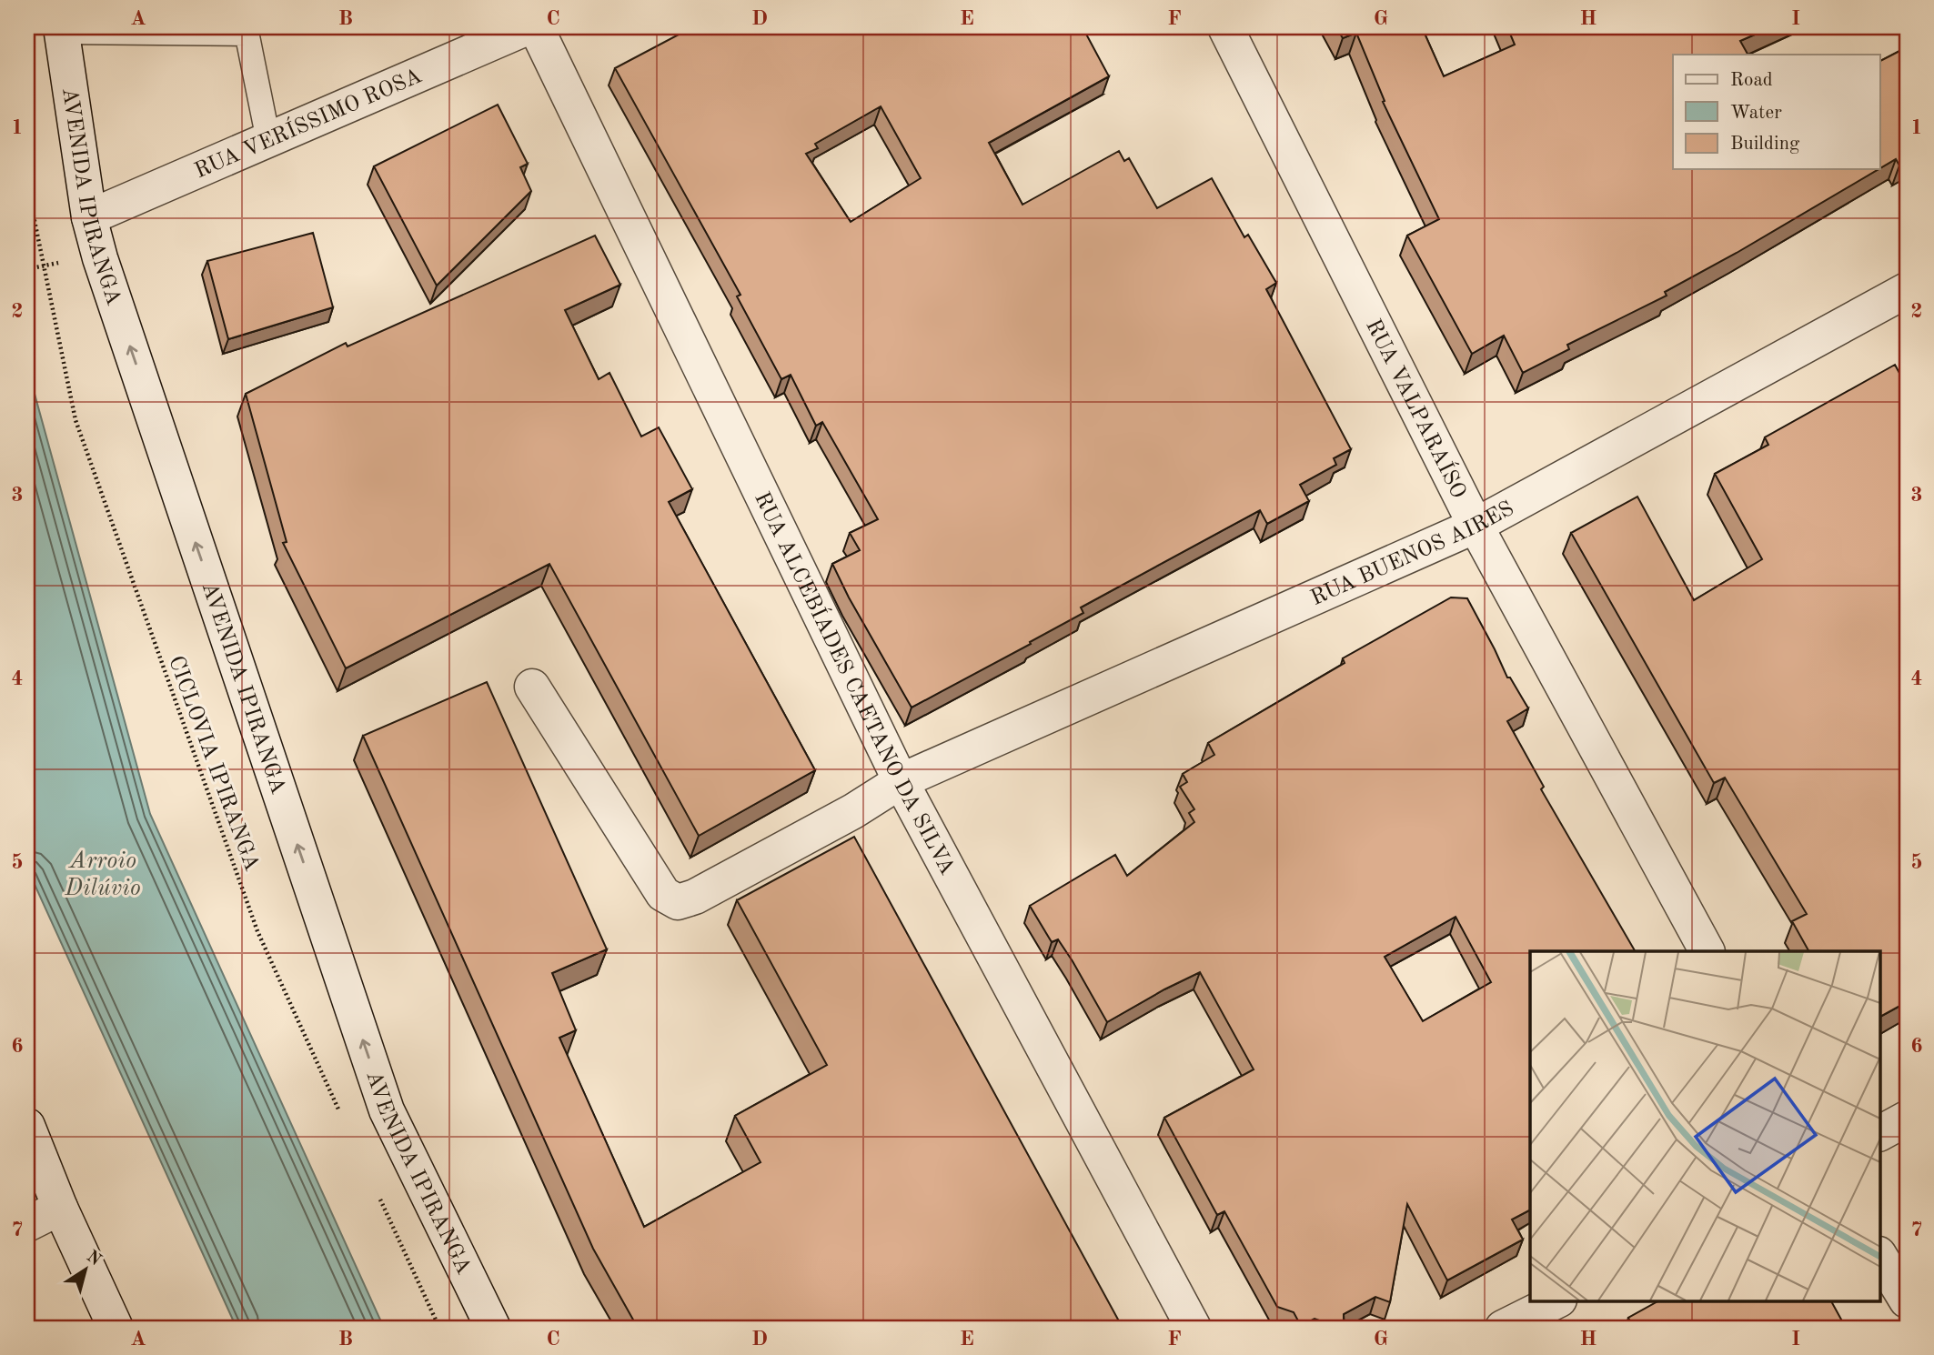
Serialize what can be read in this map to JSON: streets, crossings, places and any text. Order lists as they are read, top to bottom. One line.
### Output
{"streets":{"street":["RUA VERÍSSIMO ROSA","AVENIDA IPIRANGA","RUA VALPARAÍSO","RUA BUENOS AIRES","RUA ALCEBÍADES CAETANO DA SILVA"],"path":["CICLOVIA IPIRANGA"]},"crossings":[["RUA VERÍSSIMO ROSA","AVENIDA IPIRANGA"],["RUA VALPARAÍSO","RUA BUENOS AIRES"],["RUA BUENOS AIRES","RUA ALCEBÍADES CAETANO DA SILVA"]],"one_way":["AVENIDA IPIRANGA"],"water":["Arroio Dilúvio"],"legend":["Road","Water","Building"],"north":"top right","grid":{"columns":["A","B","C","D","E","F","G","H","I"],"rows":["1","2","3","4","5","6","7"]}}
